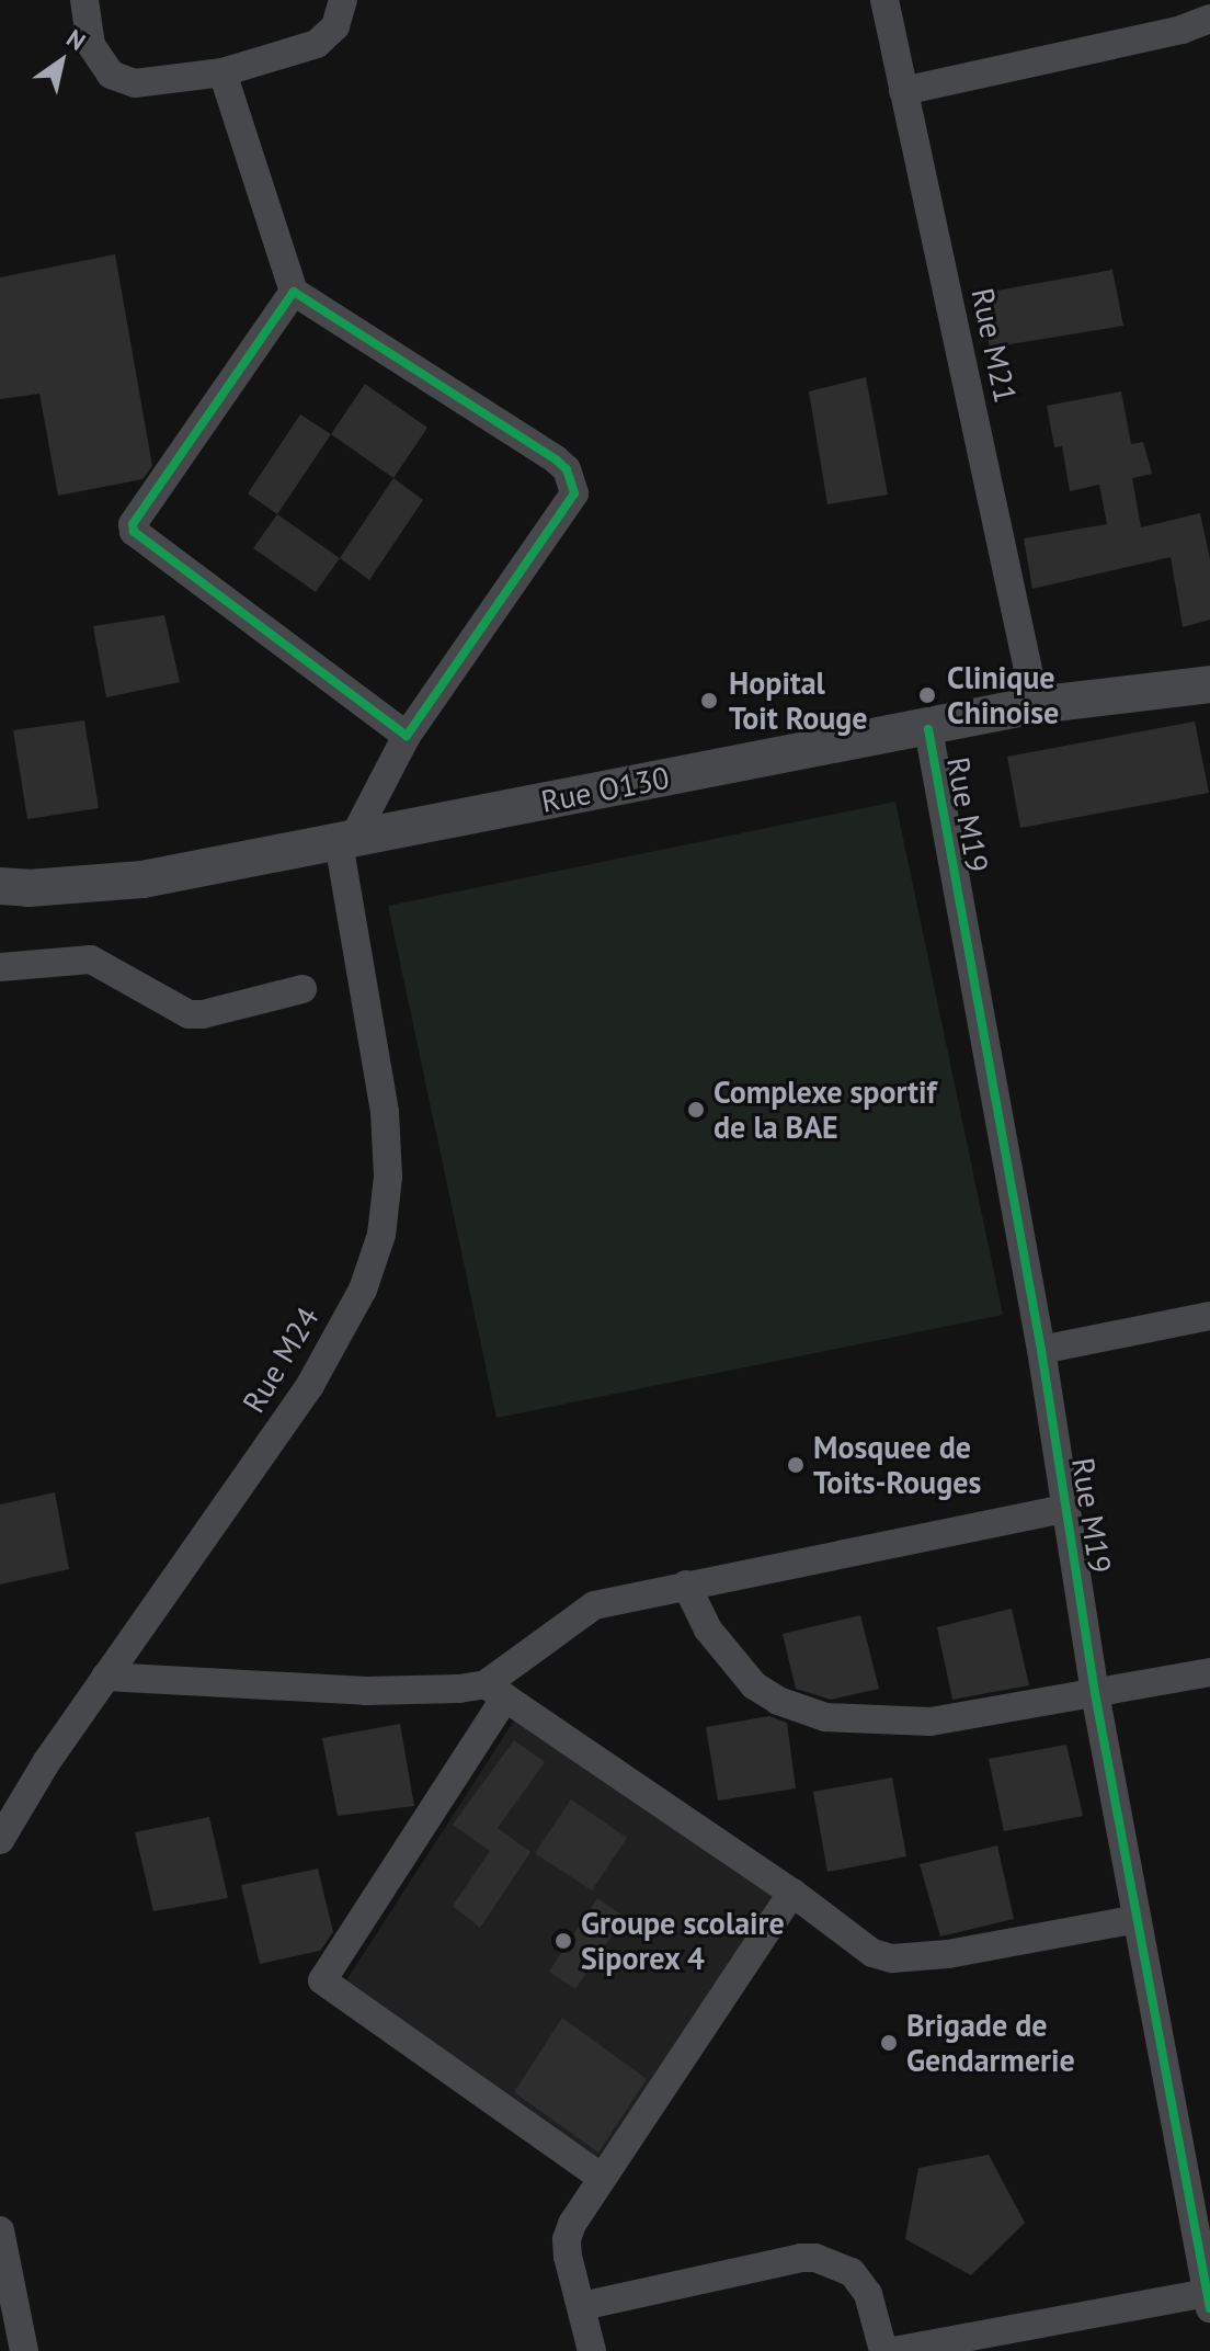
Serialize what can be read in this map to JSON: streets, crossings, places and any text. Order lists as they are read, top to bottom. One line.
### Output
{"streets":{"street":["Rue M21","Rue O130","Rue M19","Rue M24"]},"crossings":[["Rue M21","Rue O130"],["Rue O130","Rue M19"],["Rue O130","Rue M24"]],"places":["Clinique Chinoise","Hopital Toit Rouge","Complexe sportif de la BAE","Mosquee de Toits-Rouges","Groupe scolaire Siporex 4","Brigade de Gendarmerie"],"north":"top right"}
